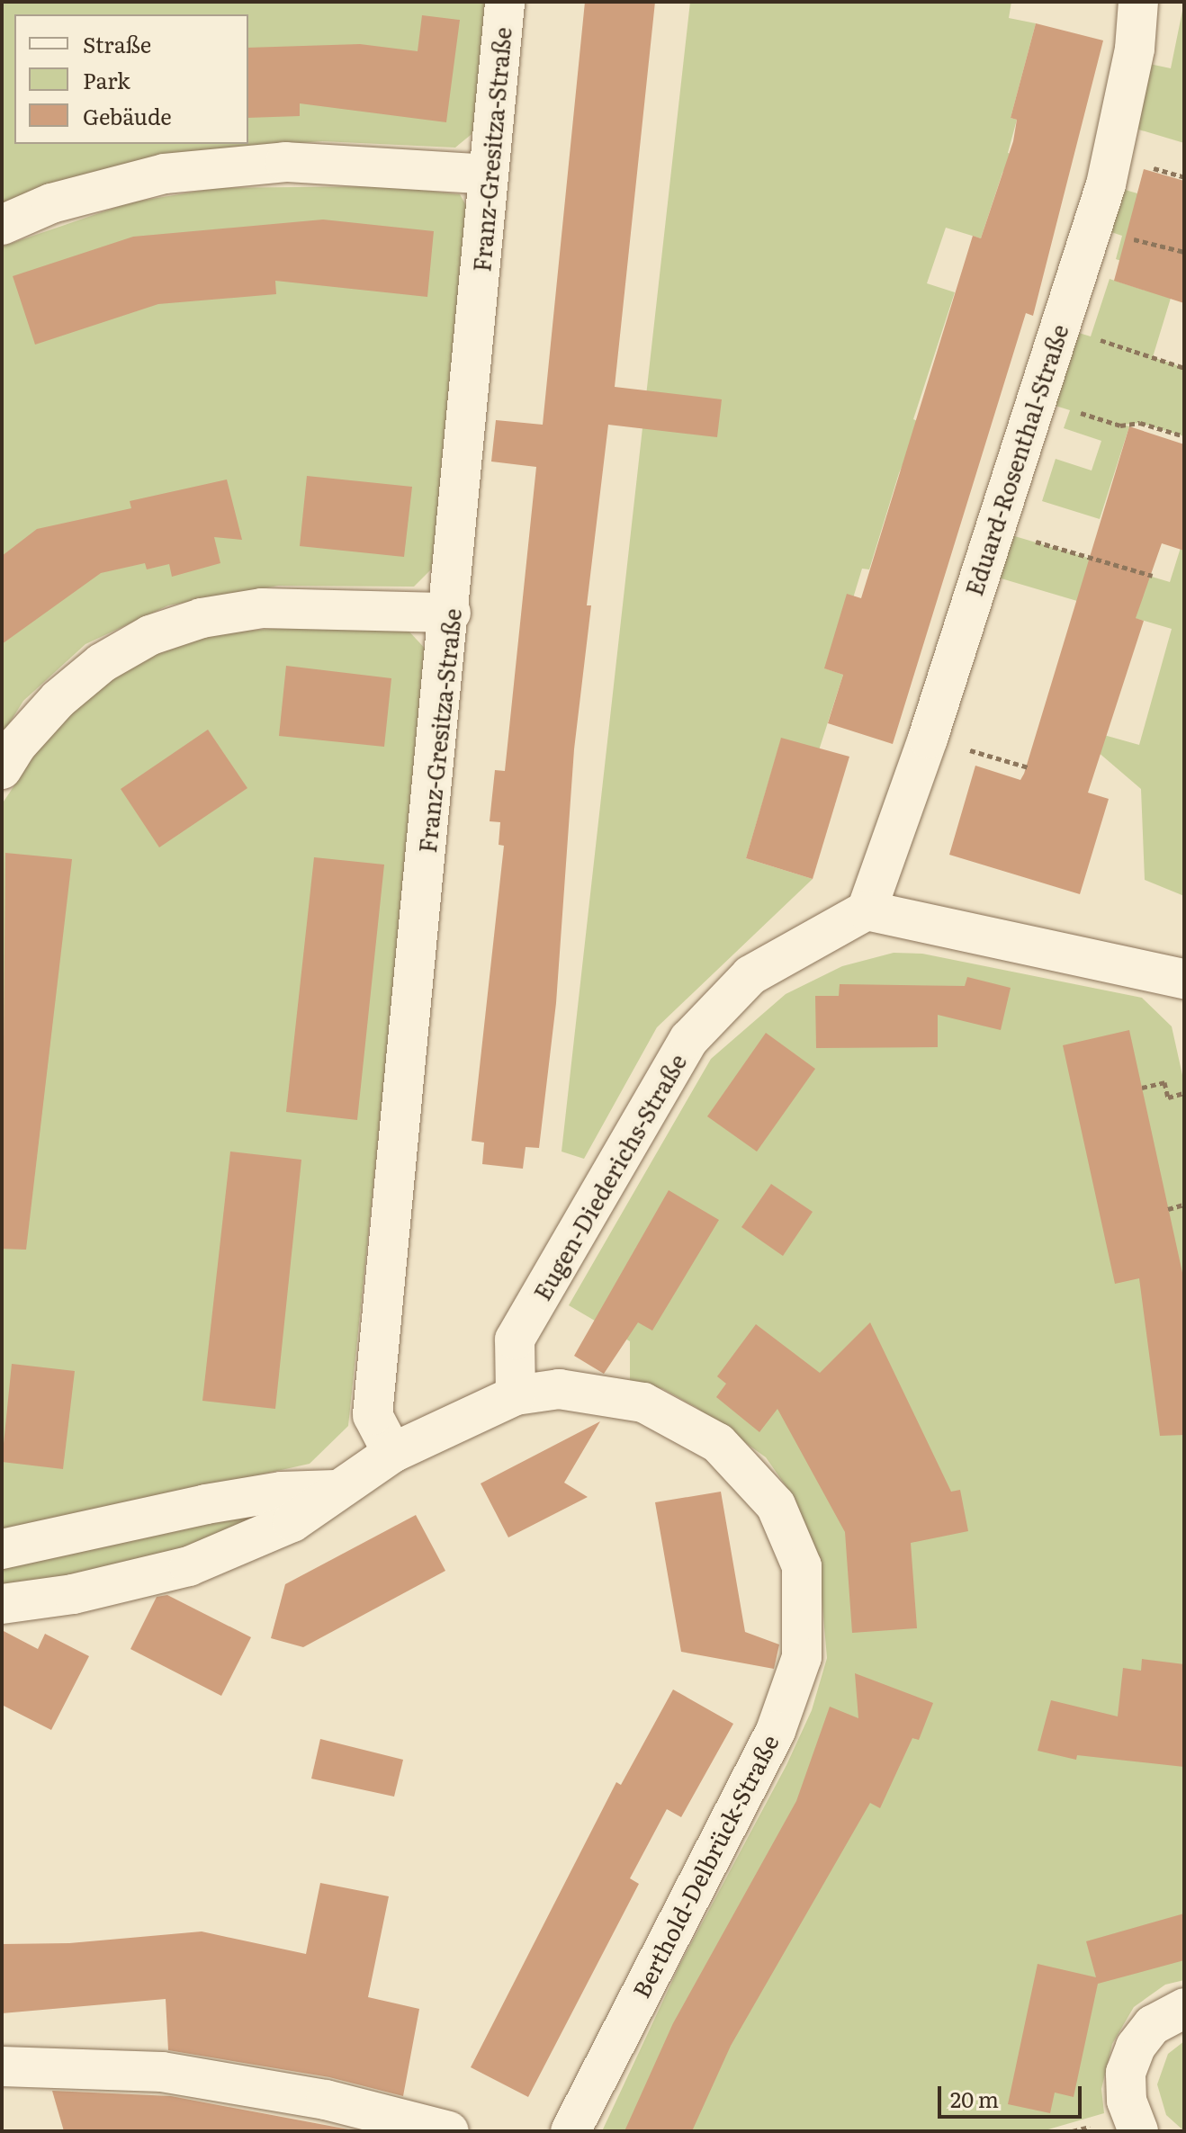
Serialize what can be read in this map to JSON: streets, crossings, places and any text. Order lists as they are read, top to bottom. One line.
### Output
{"streets":{"street":["Franz-Gresitza-Straße","Eduard-Rosenthal-Straße","Eugen-Diederichs-Straße","Berthold-Delbrück-Straße"]},"crossings":[["Eduard-Rosenthal-Straße","Eugen-Diederichs-Straße"],["Eugen-Diederichs-Straße","Berthold-Delbrück-Straße"]],"legend":["Straße","Park","Gebäude"],"scale_bar":"20 m"}
